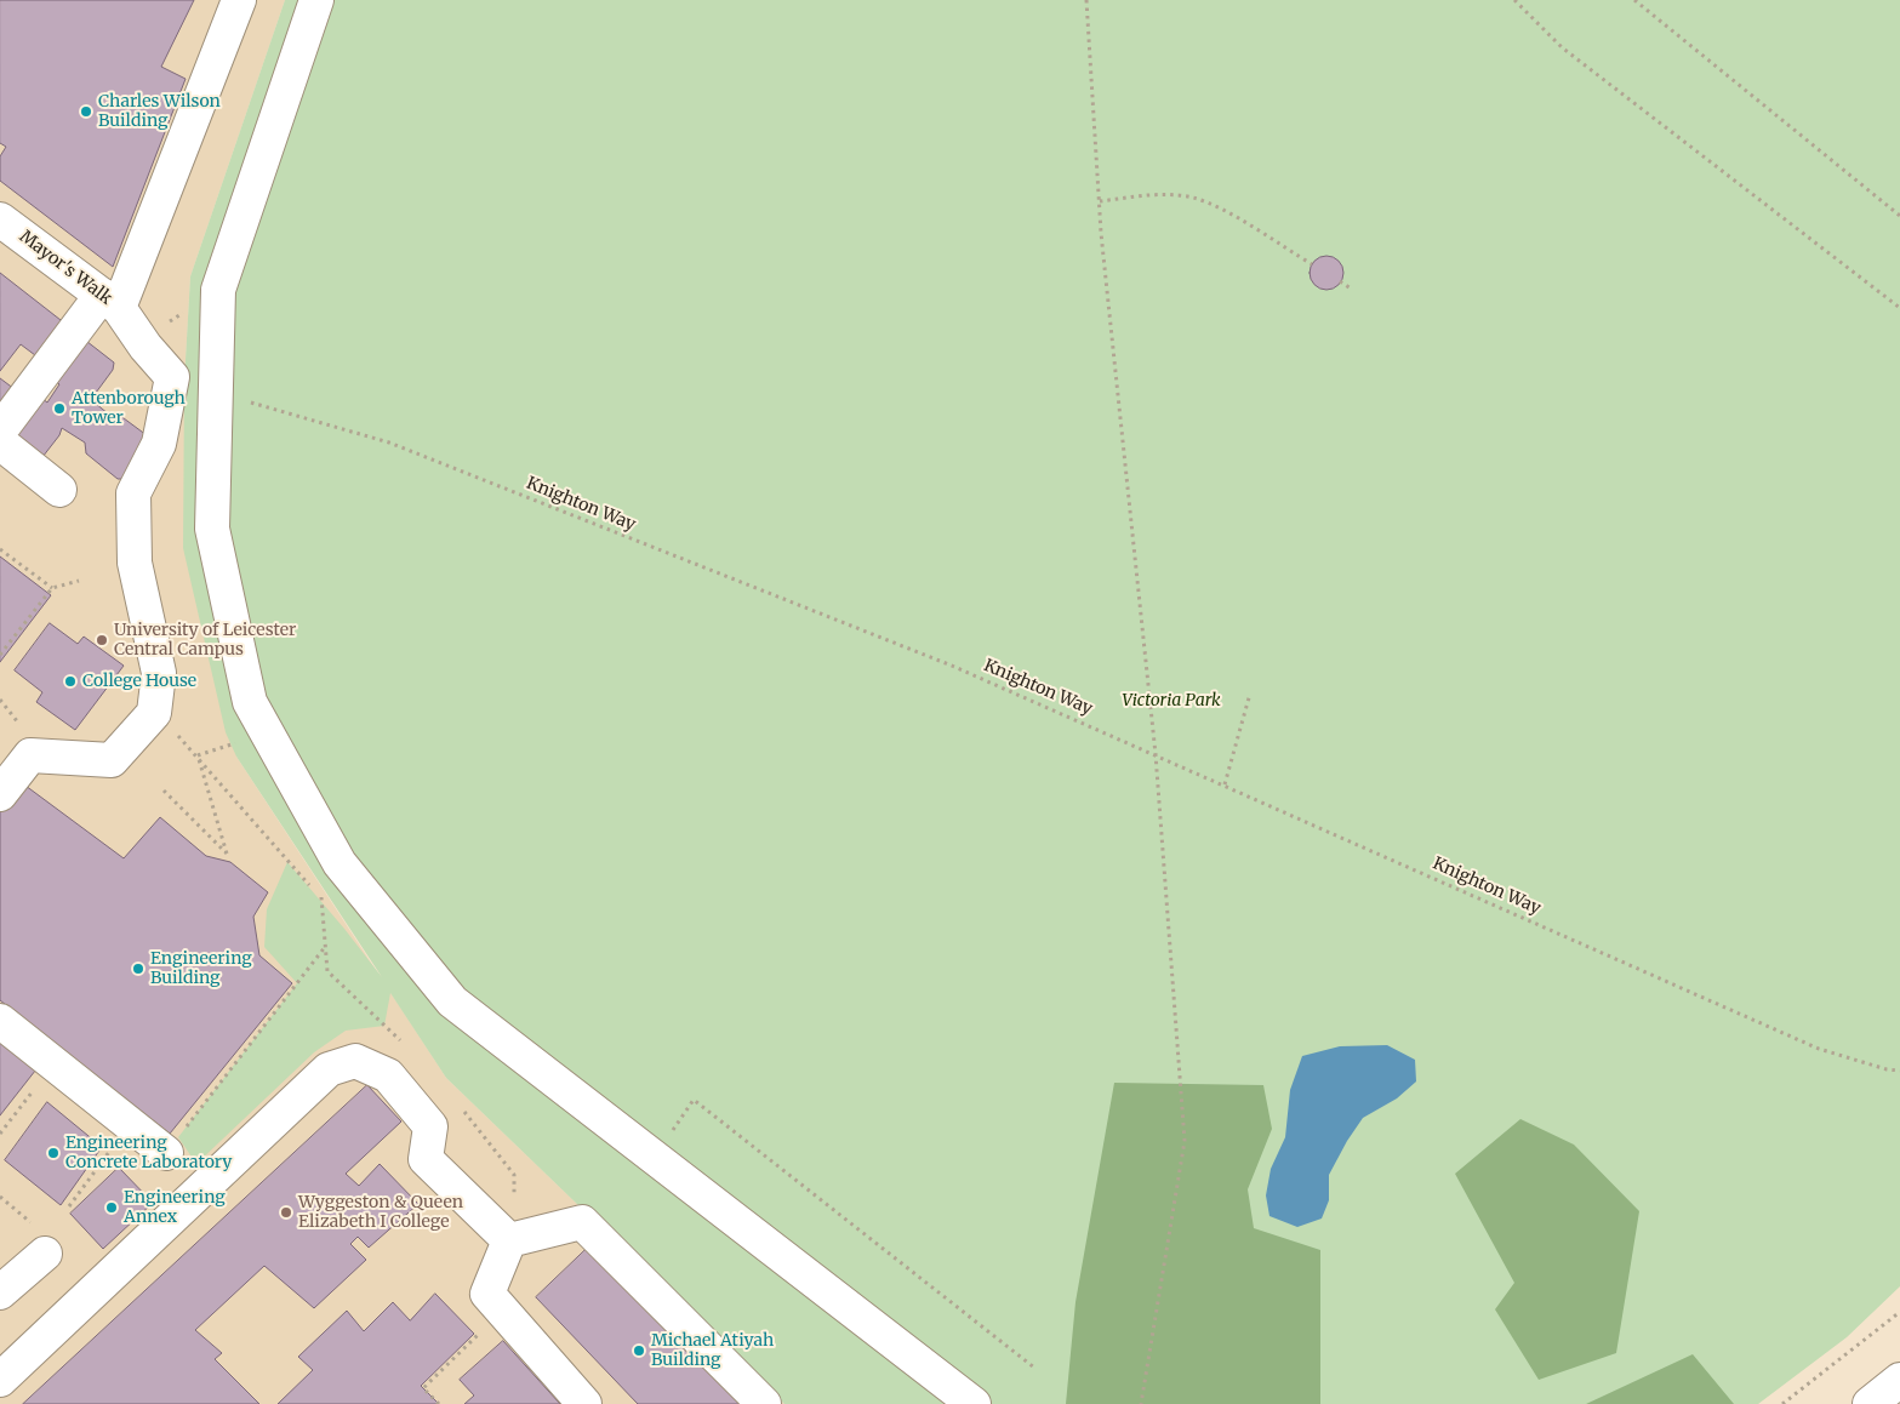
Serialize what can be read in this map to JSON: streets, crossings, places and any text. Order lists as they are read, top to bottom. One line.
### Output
{"streets":{"main road":["Mayor's Walk"],"path":["Knighton Way"]},"parks":["Victoria Park"],"places":["Charles Wilson Building","Attenborough Tower","University of Leicester Central Campus","College House","Engineering Building","Engineering Concrete Laboratory","Engineering Annex","Wyggeston & Queen Elizabeth I College","Michael Atiyah Building"]}
